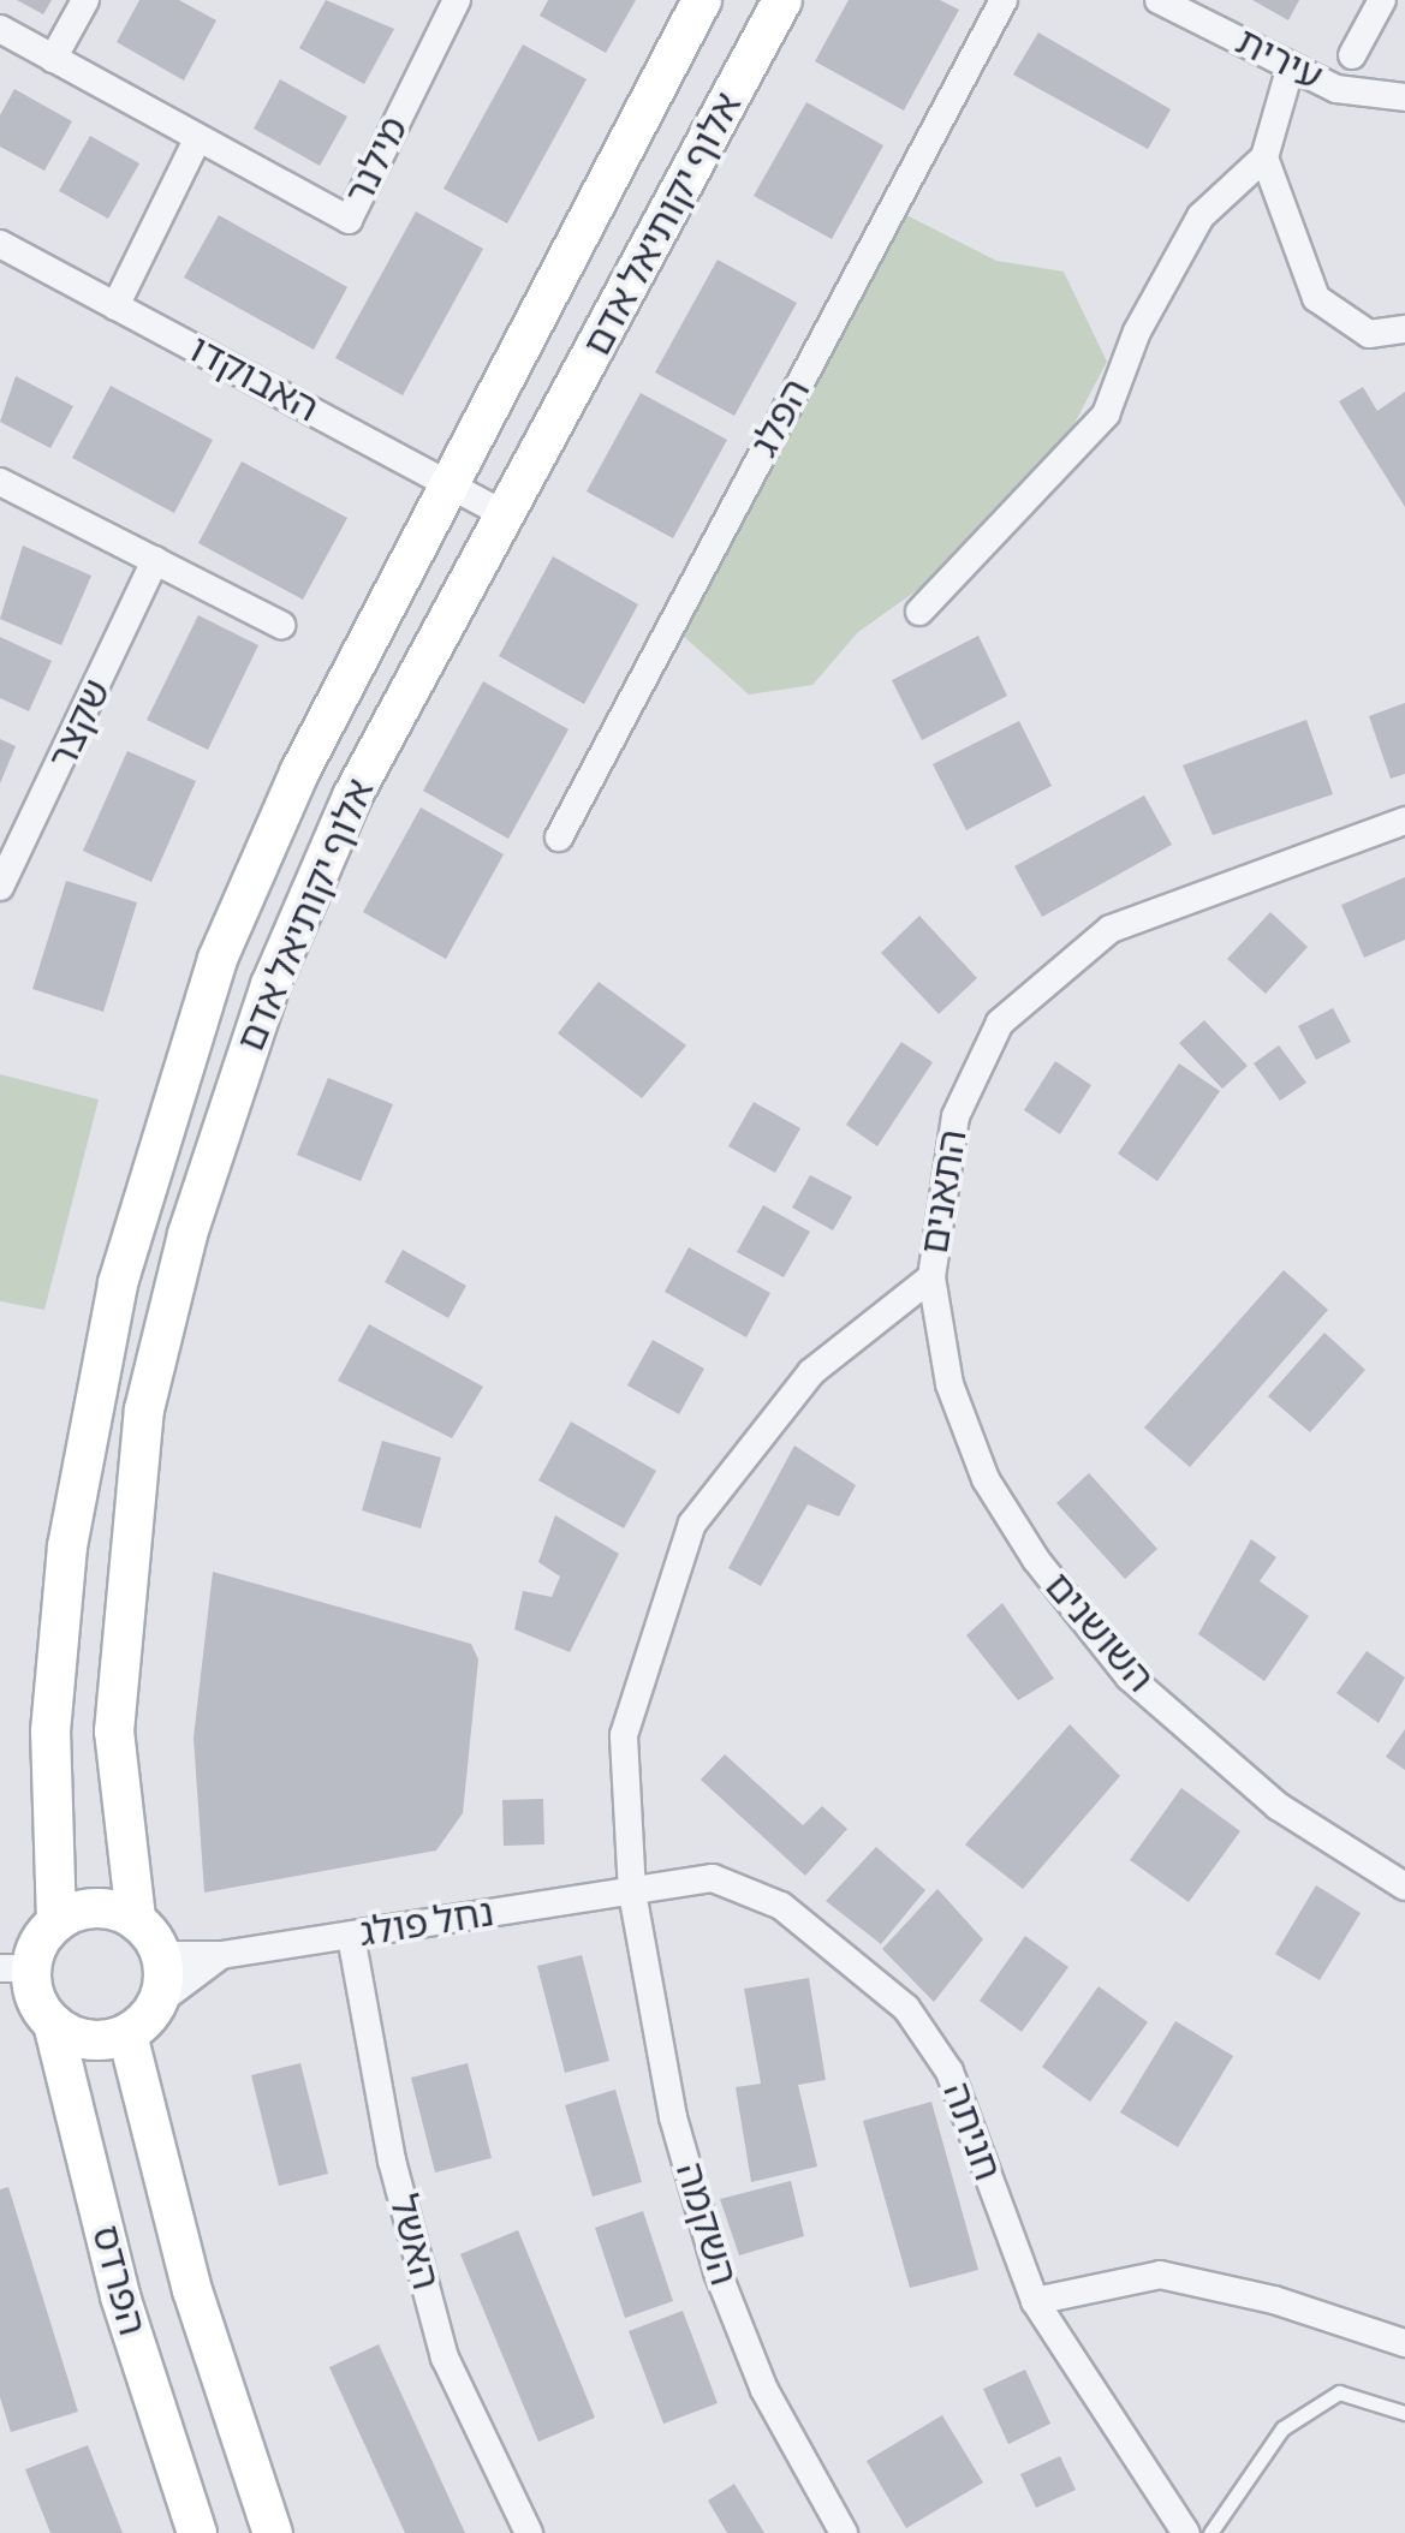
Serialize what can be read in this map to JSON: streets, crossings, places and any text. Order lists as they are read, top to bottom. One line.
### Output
{"streets":{"street":["עירית","מילנר","אלוף יקותיאל אדם","האבוקדו","הפלג","שקצר","התאנים","השושנים","נחל פולג","חניתה","השקמה","האשל","הפרדס"]},"crossings":[["אלוף יקותיאל אדם","האבוקדו"],["אלוף יקותיאל אדם","נחל פולג"],["אלוף יקותיאל אדם","הפרדס"],["התאנים","השושנים"],["התאנים","נחל פולג"],["התאנים","חניתה"],["התאנים","השקמה"],["נחל פולג","חניתה"],["נחל פולג","השקמה"],["נחל פולג","האשל"],["נחל פולג","הפרדס"],["חניתה","השקמה"]]}
